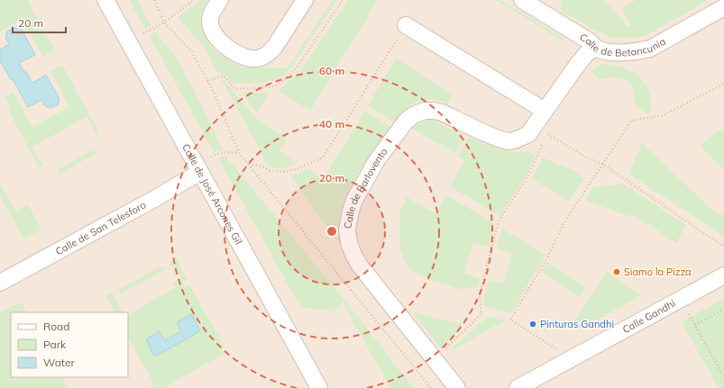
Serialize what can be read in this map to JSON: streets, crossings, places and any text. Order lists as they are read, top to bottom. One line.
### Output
{"streets":{"street":["Calle de Betancunia","Calle de Barlovento","Calle de José Arcones Gil","Calle de San Telesforo","Calle Gandhi"]},"crossings":[["Calle de Betancunia","Calle de Barlovento"],["Calle de José Arcones Gil","Calle de San Telesforo"]],"places":["Siamo la Pizza","Pinturas Gandhi"],"legend":["Road","Park","Water"],"scale_bar":"20 m","rings":["60 m","40 m","20 m"]}
